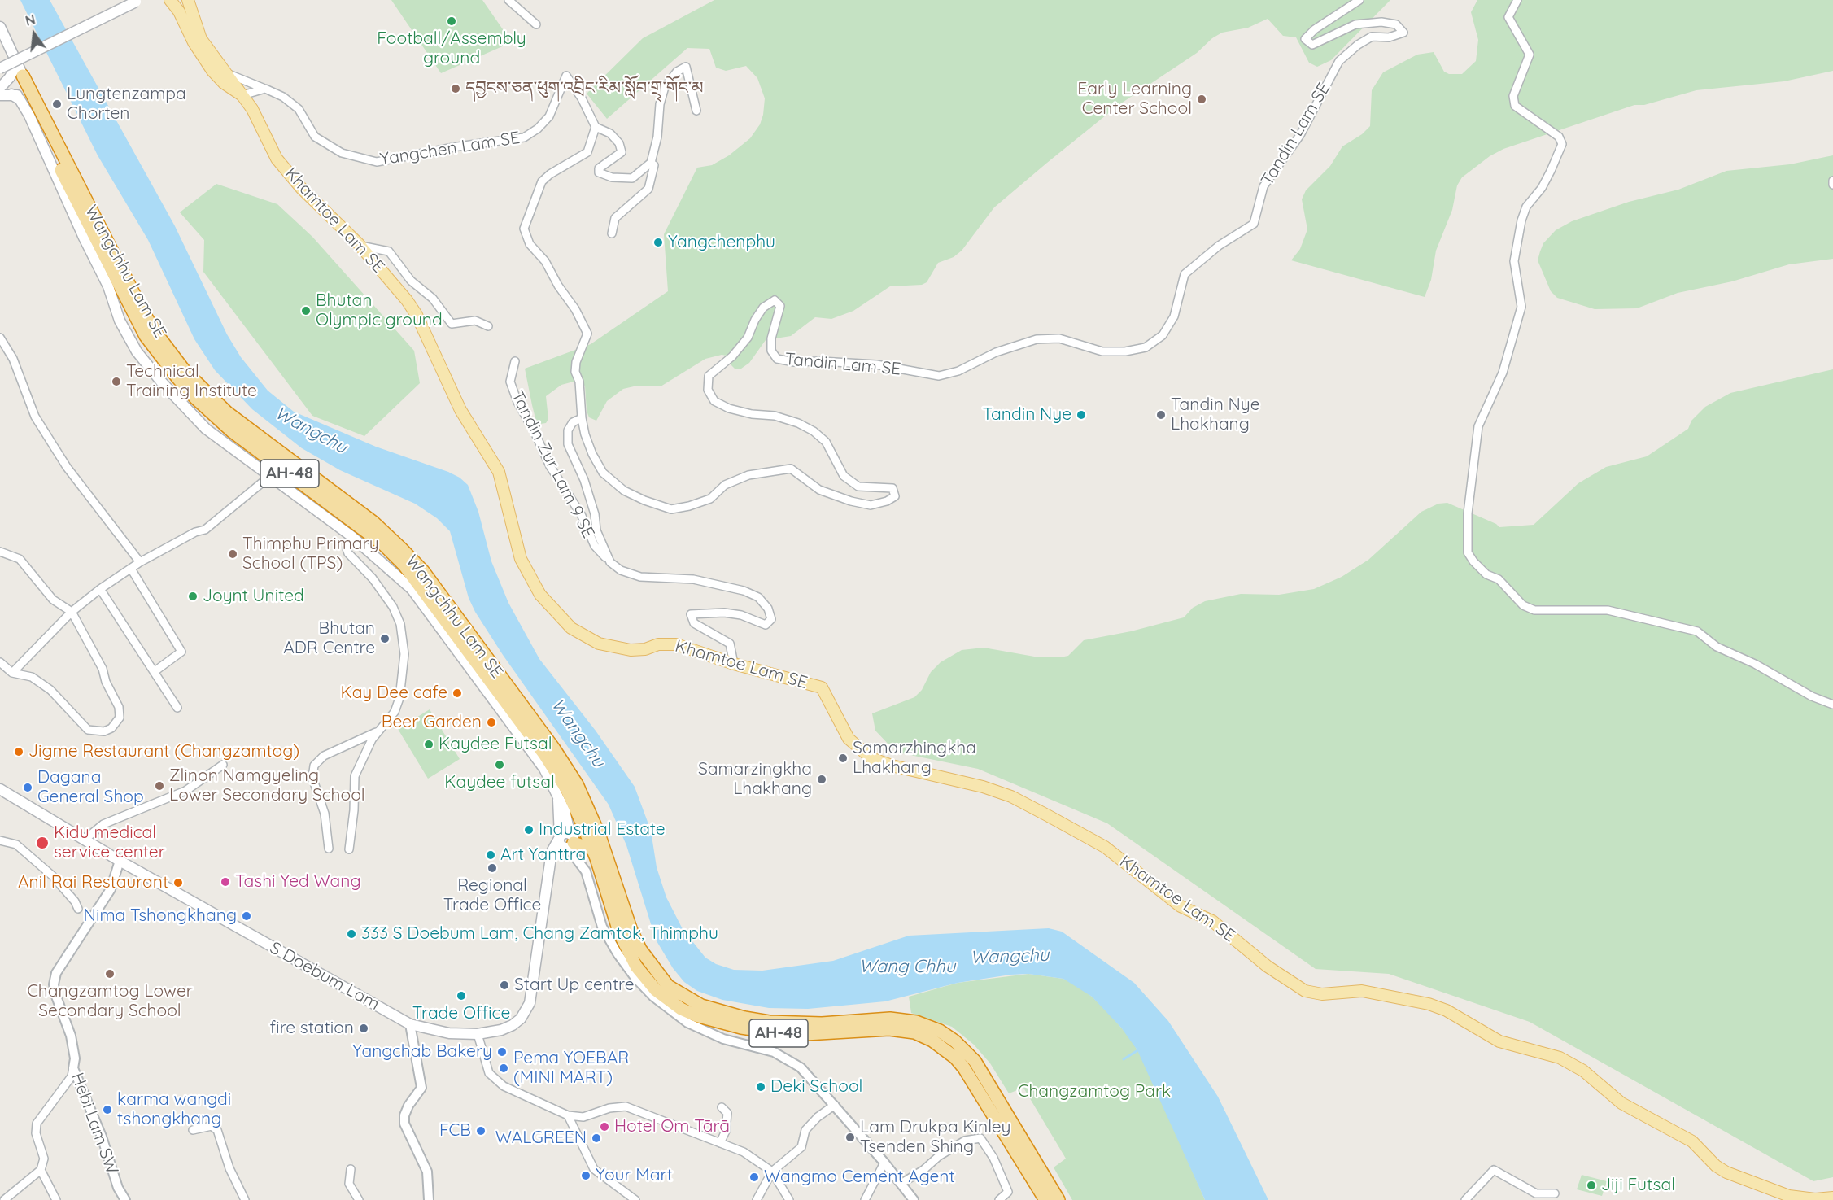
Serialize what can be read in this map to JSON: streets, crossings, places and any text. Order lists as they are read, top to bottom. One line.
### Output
{"streets":{"highway":["Wangchhu Lam SE","AH-48"],"main road":["Khamtoe Lam SE","S Doebum Lam"],"street":["Tandin Lam SE","Yangchen Lam SE","Tandin Zur Lam 9 SE","Hebi Lam SW"]},"crossings":[["Wangchhu Lam SE","AH-48"],["S Doebum Lam","Hebi Lam SW"]],"water":["Wangchu","Wang Chhu"],"parks":["Changzamtog Park"],"places":["Football/Assembly ground","དབྱངས་ཅན་ཕུག་འབྲིང་རིམ་སློབ་གྲྭ་གོང་མ","Early Learning Center School","Lungtenzampa Chorten","Yangchenphu","Bhutan Olympic ground","Technical Training Institute","Tandin Nye","Tandin Nye Lhakhang","Thimphu Primary School (TPS)","Joynt United","Bhutan ADR Centre","Kay Dee cafe","Beer Garden","Kaydee Futsal","Jigme Restaurant (Changzamtog)","Samarzhingkha Lhakhang","Kaydee futsal","Samarzingkha Lhakhang","Zlinon Namgyeling Lower Secondary School","Dagana General Shop","Industrial Estate","Kidu medical service center","Art Yanttra","Regional Trade Office","Tashi Yed Wang","Anil Rai Restaurant","Nima Tshongkhang","333 S Doebum Lam, Chang Zamtok, Thimphu","Changzamtog Lower Secondary School","Start Up centre","Trade Office","fire station","Yangchab Bakery","Pema YOEBAR (MINI MART)","Deki School","karma wangdi tshongkhang","Hotel Om Tārā","FCB","Lam Drukpa Kinley Tsenden Shing","WALGREEN","Your Mart","Wangmo Cement Agent","Jiji Futsal"],"north":"top"}
